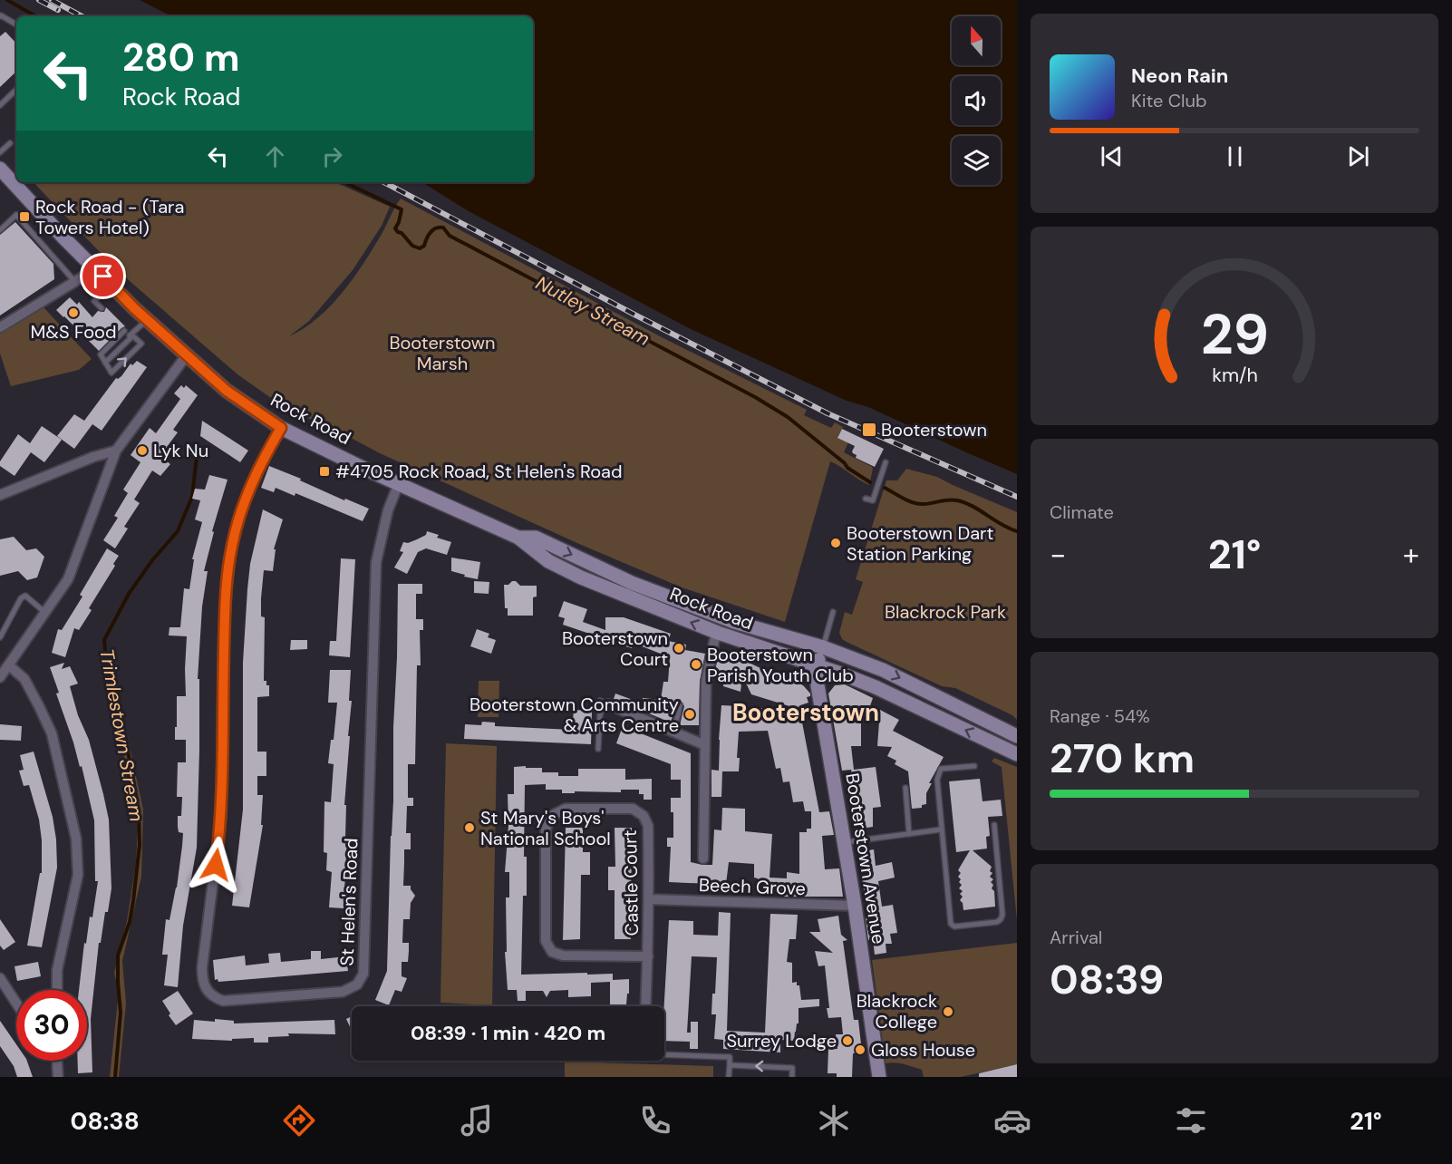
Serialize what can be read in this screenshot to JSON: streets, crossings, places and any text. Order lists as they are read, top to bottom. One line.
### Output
{"streets":{"main road":["Rock Road","Booterstown Avenue"],"street":["Castle Court","Beech Grove","St Helen's Road"]},"crossings":[["Rock Road","Booterstown Avenue"],["Rock Road","St Helen's Road"],["Booterstown Avenue","Beech Grove"],["Castle Court","Beech Grove"]],"districts":["Booterstown"],"water":["Nutley Stream","Trimlestown Stream"],"parks":["Booterstown Marsh","Blackrock Park"],"places":{"transit":["Rock Road - (Tara Towers Hotel)","Booterstown","#4705 Rock Road, St Helen's Road"],"other":["M&S Food","Lyk Nu","Booterstown Dart Station Parking","Booterstown Court","Booterstown Parish Youth Club","Booterstown Community & Arts Centre","St Mary's Boys' National School","Blackrock College","Surrey Lodge","Gloss House"]},"north":"top","page":{"turn":["280 m","Rock Road"],"song":["Neon Rain","Kite Club"],"tile":["Climate",["Range · 54%","270 km"],["Arrival","08:39"]],"heat":["−","21°","+"],"limit":"30","trip":"08:39 · 1 min · 420 m","tabs":["08:38","21°"],"gauge":["29","km/h"]}}
